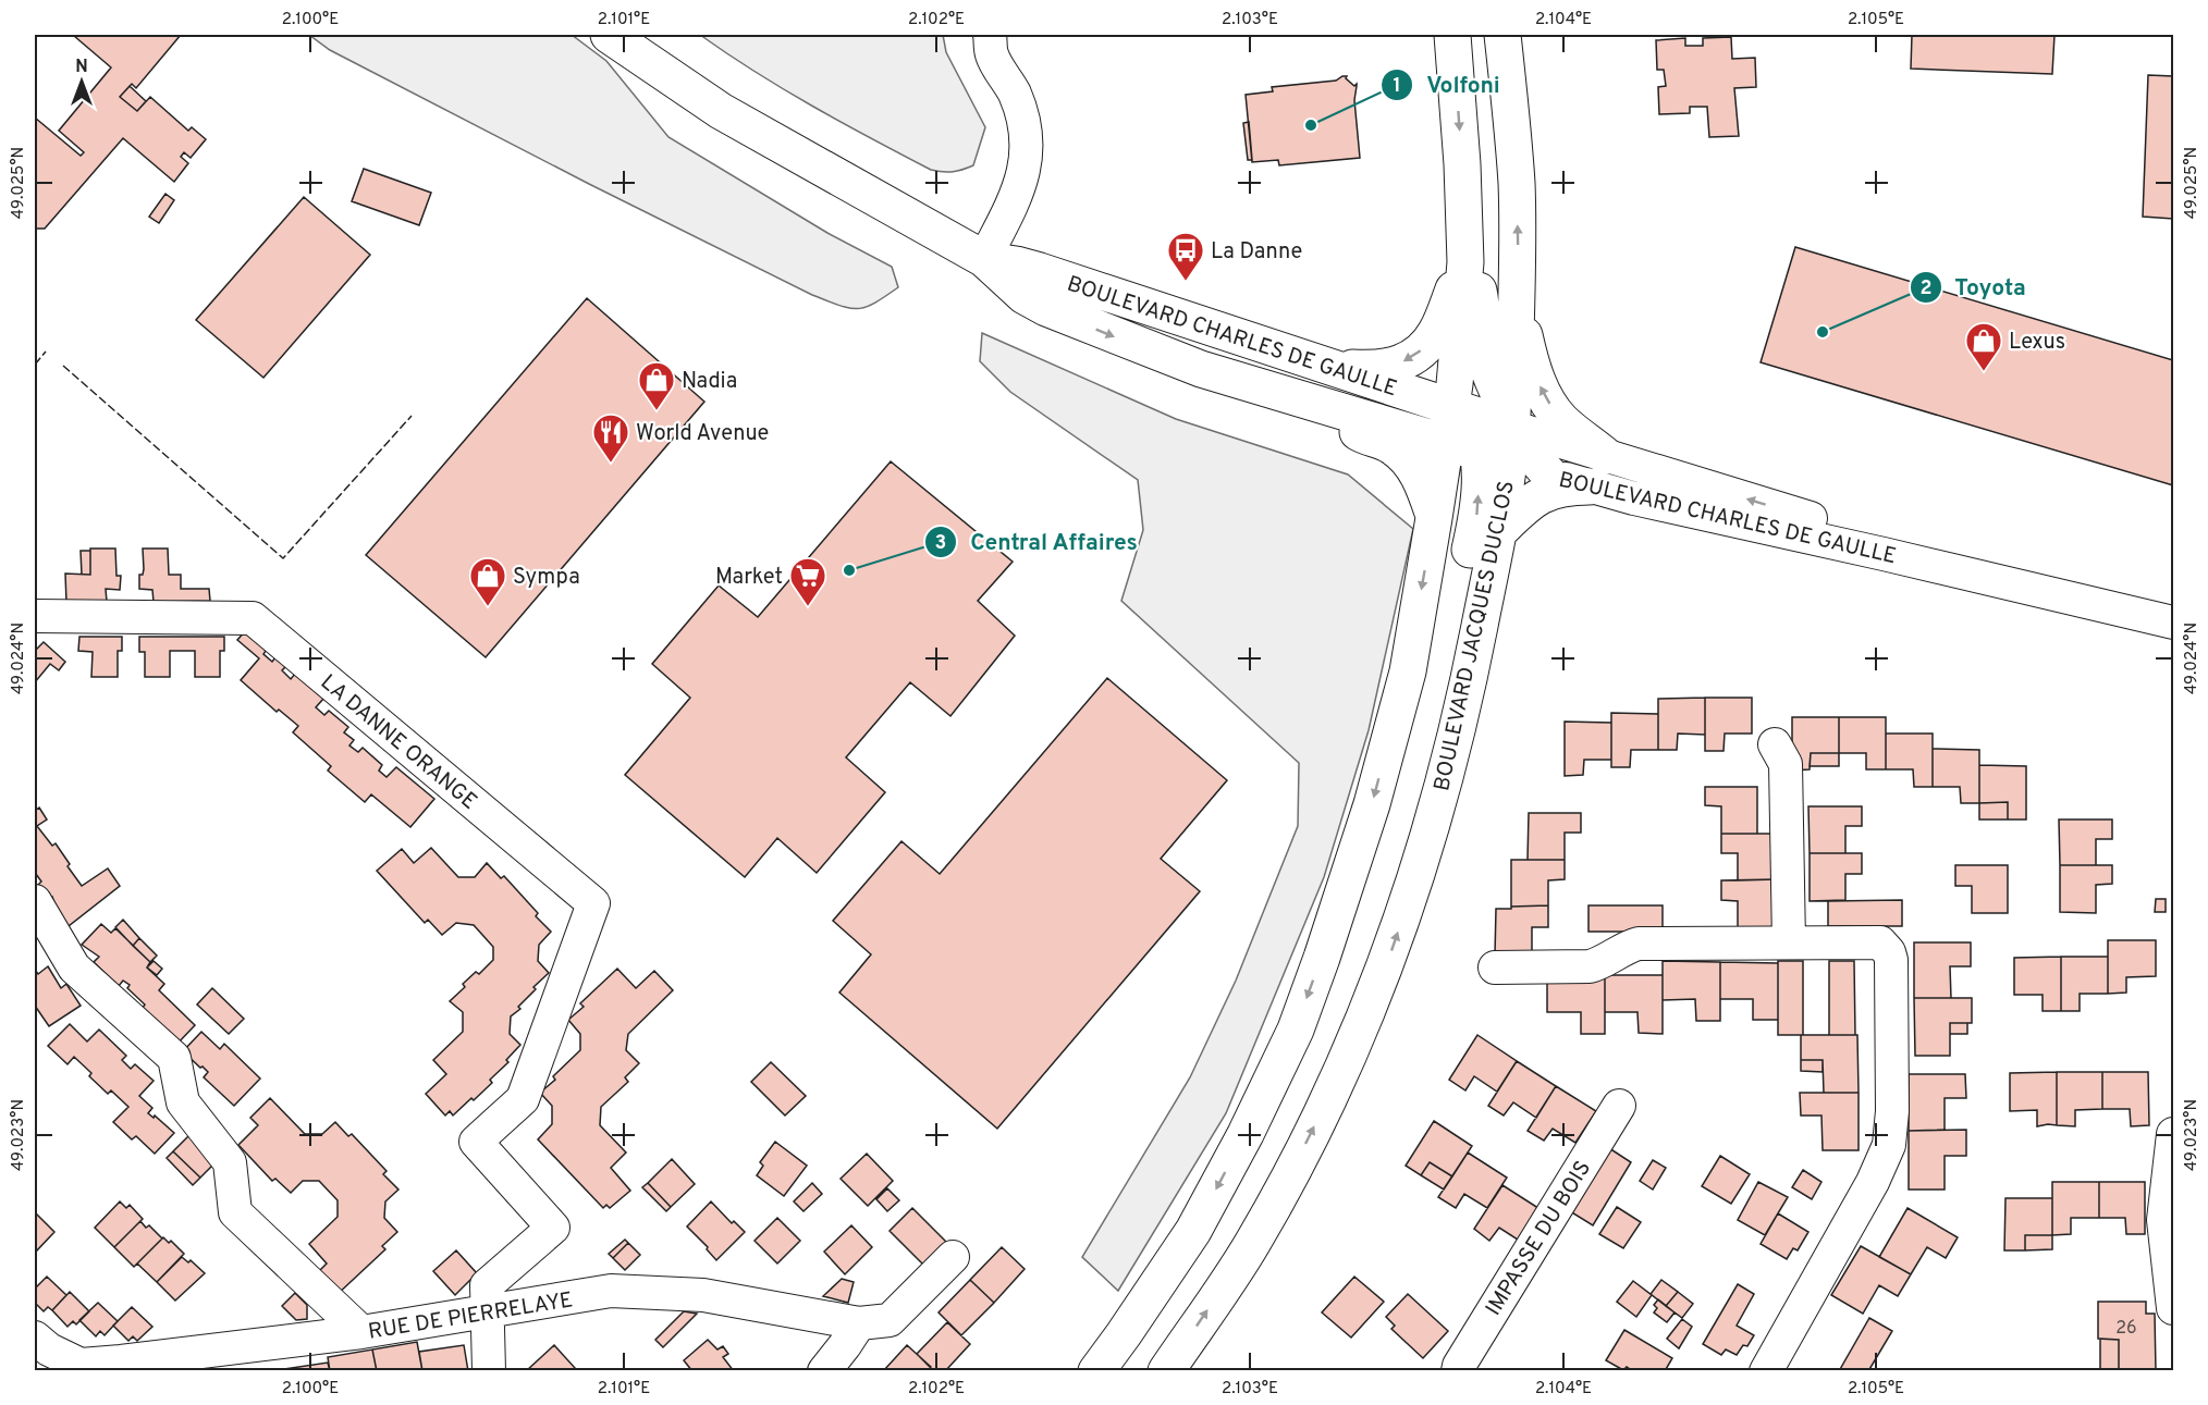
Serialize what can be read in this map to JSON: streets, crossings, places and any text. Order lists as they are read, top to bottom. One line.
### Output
{"streets":{"main road":["BOULEVARD CHARLES DE GAULLE","BOULEVARD JACQUES DUCLOS"],"street":["LA DANNE ORANGE","IMPASSE DU BOIS","RUE DE PIERRELAYE"]},"crossings":[["BOULEVARD CHARLES DE GAULLE","BOULEVARD JACQUES DUCLOS"],["LA DANNE ORANGE","RUE DE PIERRELAYE"]],"places":{"other":["Volfoni","Toyota","Central Affaires"],"bus stop":["La Danne"],"shop":["Lexus","Nadia","Sympa"],"restaurant":["World Avenue"],"supermarket":["Market"]},"house_numbers":["26"],"north":"top","coordinates":["2.100°E","2.101°E","2.102°E","2.103°E","2.104°E","2.105°E","49.025°N","49.024°N","49.023°N"]}
